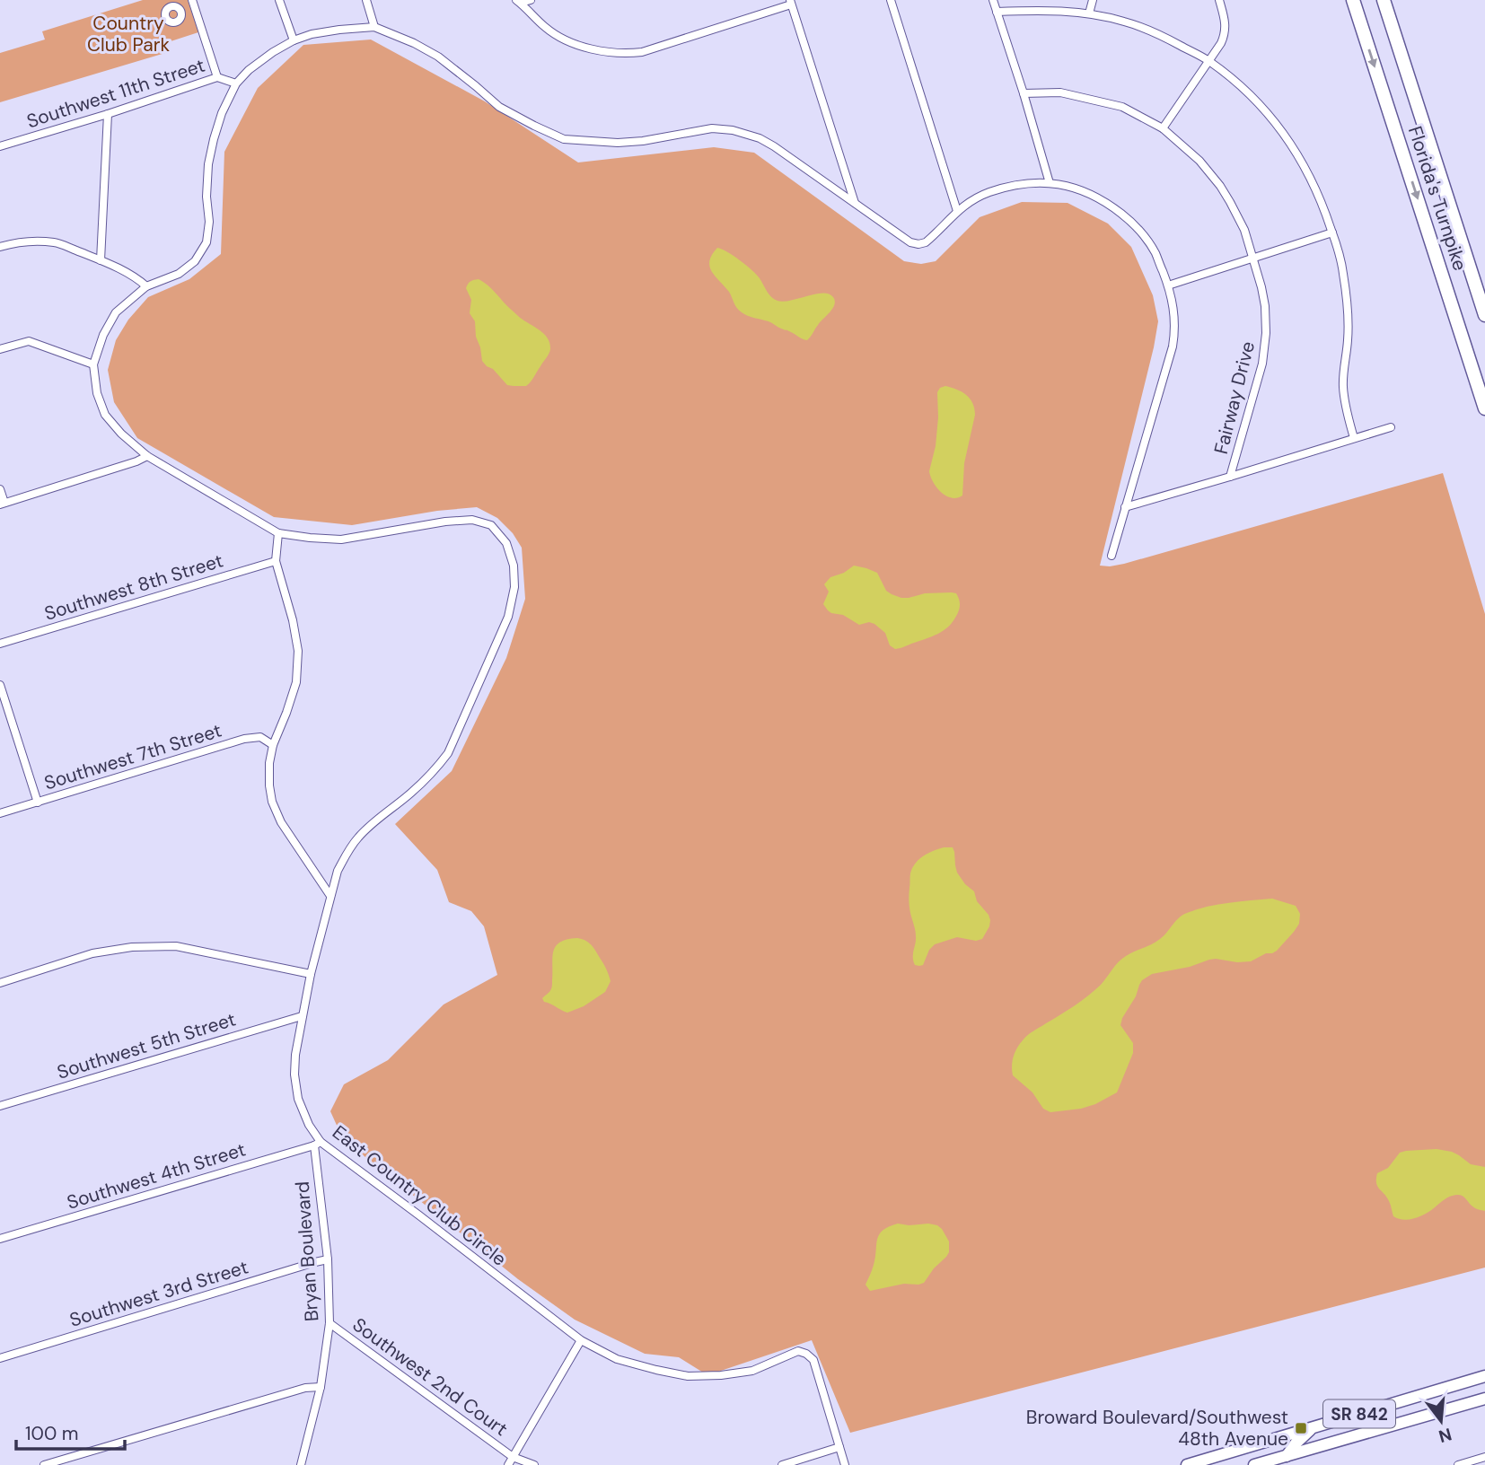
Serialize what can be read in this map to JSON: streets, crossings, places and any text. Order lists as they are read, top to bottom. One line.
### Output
{"streets":{"highway":["Florida's Turnpike"],"main road":["SR 842"],"street":["Southwest 11th Street","Fairway Drive","Southwest 8th Street","Southwest 7th Street","Southwest 5th Street","Southwest 4th Street","East Country Club Circle","Bryan Boulevard","Southwest 3rd Street","Southwest 2nd Court"]},"crossings":[["Southwest 11th Street","East Country Club Circle"],["Southwest 5th Street","East Country Club Circle"],["Southwest 4th Street","East Country Club Circle"],["Southwest 4th Street","Bryan Boulevard"],["East Country Club Circle","Bryan Boulevard"],["Bryan Boulevard","Southwest 3rd Street"],["Bryan Boulevard","Southwest 2nd Court"]],"parks":["Country Club Park"],"places":{"transit":["Broward Boulevard/Southwest 48th Avenue"]},"scale_bar":"100 m","north":"bottom"}
